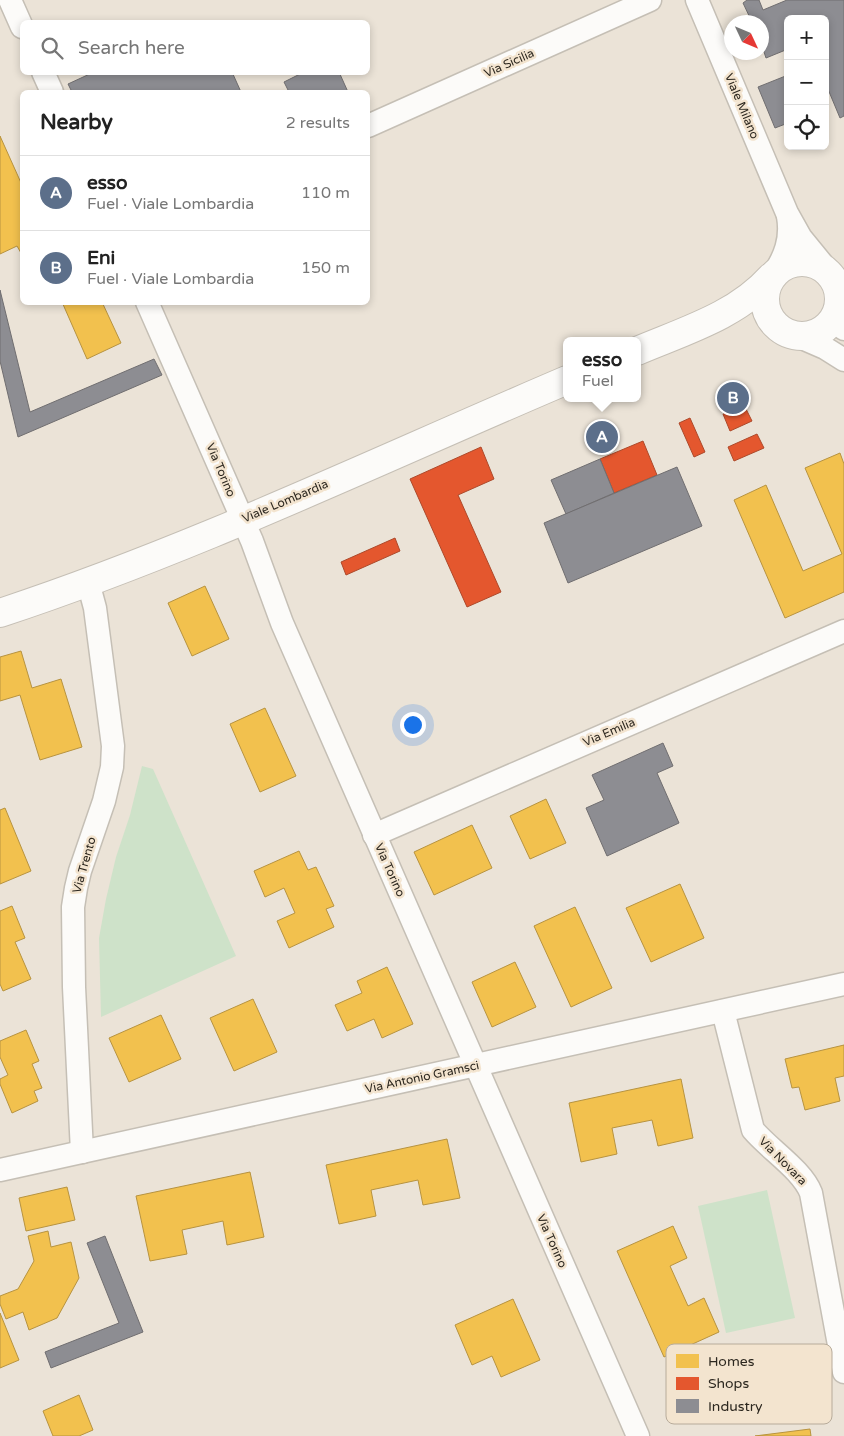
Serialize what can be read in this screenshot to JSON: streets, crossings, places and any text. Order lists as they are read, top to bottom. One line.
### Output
{"streets":{"street":["Via Sicilia","Viale Milano","Via Torino","Viale Lombardia","Via Emilia","Via Trento","Via Antonio Gramsci","Via Novara"]},"crossings":[["Via Torino","Viale Lombardia"],["Via Torino","Via Emilia"],["Via Torino","Via Antonio Gramsci"],["Viale Lombardia","Via Trento"],["Via Trento","Via Antonio Gramsci"],["Via Antonio Gramsci","Via Novara"]],"legend":["Homes","Shops","Industry"],"north":"bottom right","page":{"map_buttons":["+","−"],"search":"Search here","heading":["Nearby","2 results"],"list":[{"mark":"A","name":"esso","note":"Fuel · Viale Lombardia","value":"110 m"},{"mark":"B","name":"Eni","note":"Fuel · Viale Lombardia","value":"150 m"}],"popup":["esso","Fuel"],"pins":["B","A"]}}
